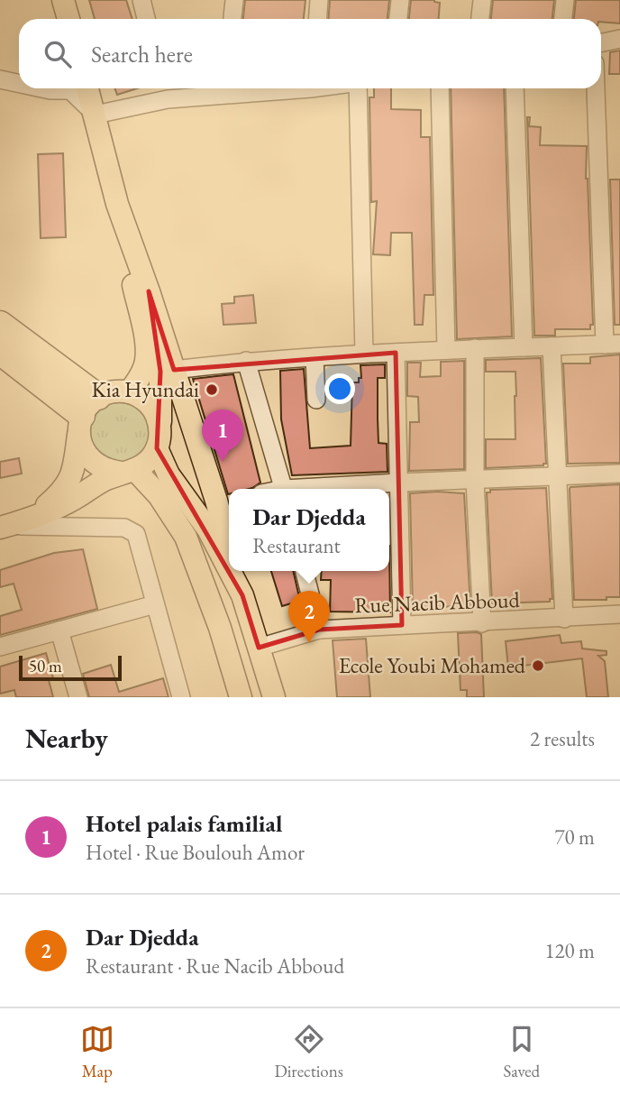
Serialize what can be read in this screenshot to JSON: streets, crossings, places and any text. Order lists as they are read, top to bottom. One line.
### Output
{"streets":{"street":["Rue Nacib Abboud"]},"places":["Kia Hyundai","Ecole Youbi Mohamed"],"scale_bar":"50 m","page":{"search":"Search here","pins":["1","2"],"popup":["Dar Djedda","Restaurant"],"scale":"50 m","heading":["Nearby","2 results"],"list":[{"mark":"1","name":"Hotel palais familial","note":"Hotel · Rue Boulouh Amor","value":"70 m"},{"mark":"2","name":"Dar Djedda","note":"Restaurant · Rue Nacib Abboud","value":"120 m"}],"nav":["Map","Directions","Saved"]}}
